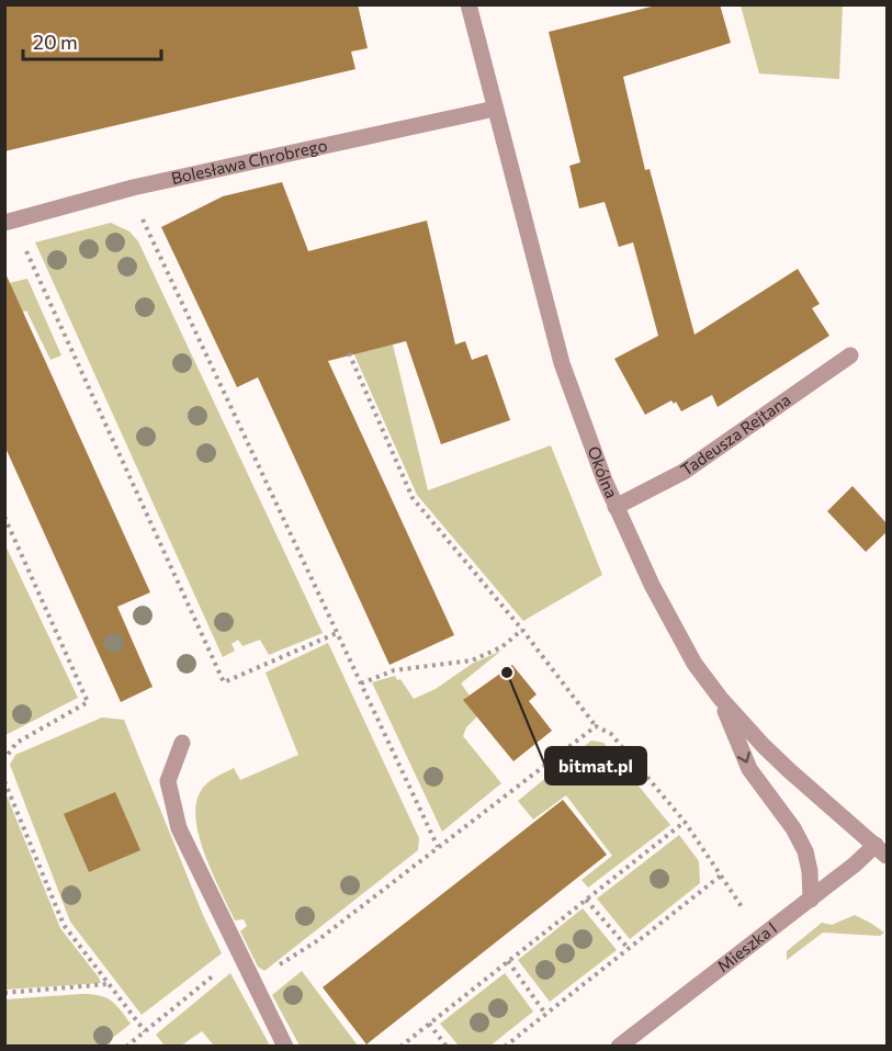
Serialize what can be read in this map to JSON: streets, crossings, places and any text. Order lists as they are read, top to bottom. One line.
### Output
{"streets":{"street":["Bolesława Chrobrego","Tadeusza Rejtana","Okólna","Mieszka I"]},"crossings":[["Bolesława Chrobrego","Okólna"],["Tadeusza Rejtana","Okólna"],["Okólna","Mieszka I"]],"places":["bitmat.pl"],"scale_bar":"20 m"}
